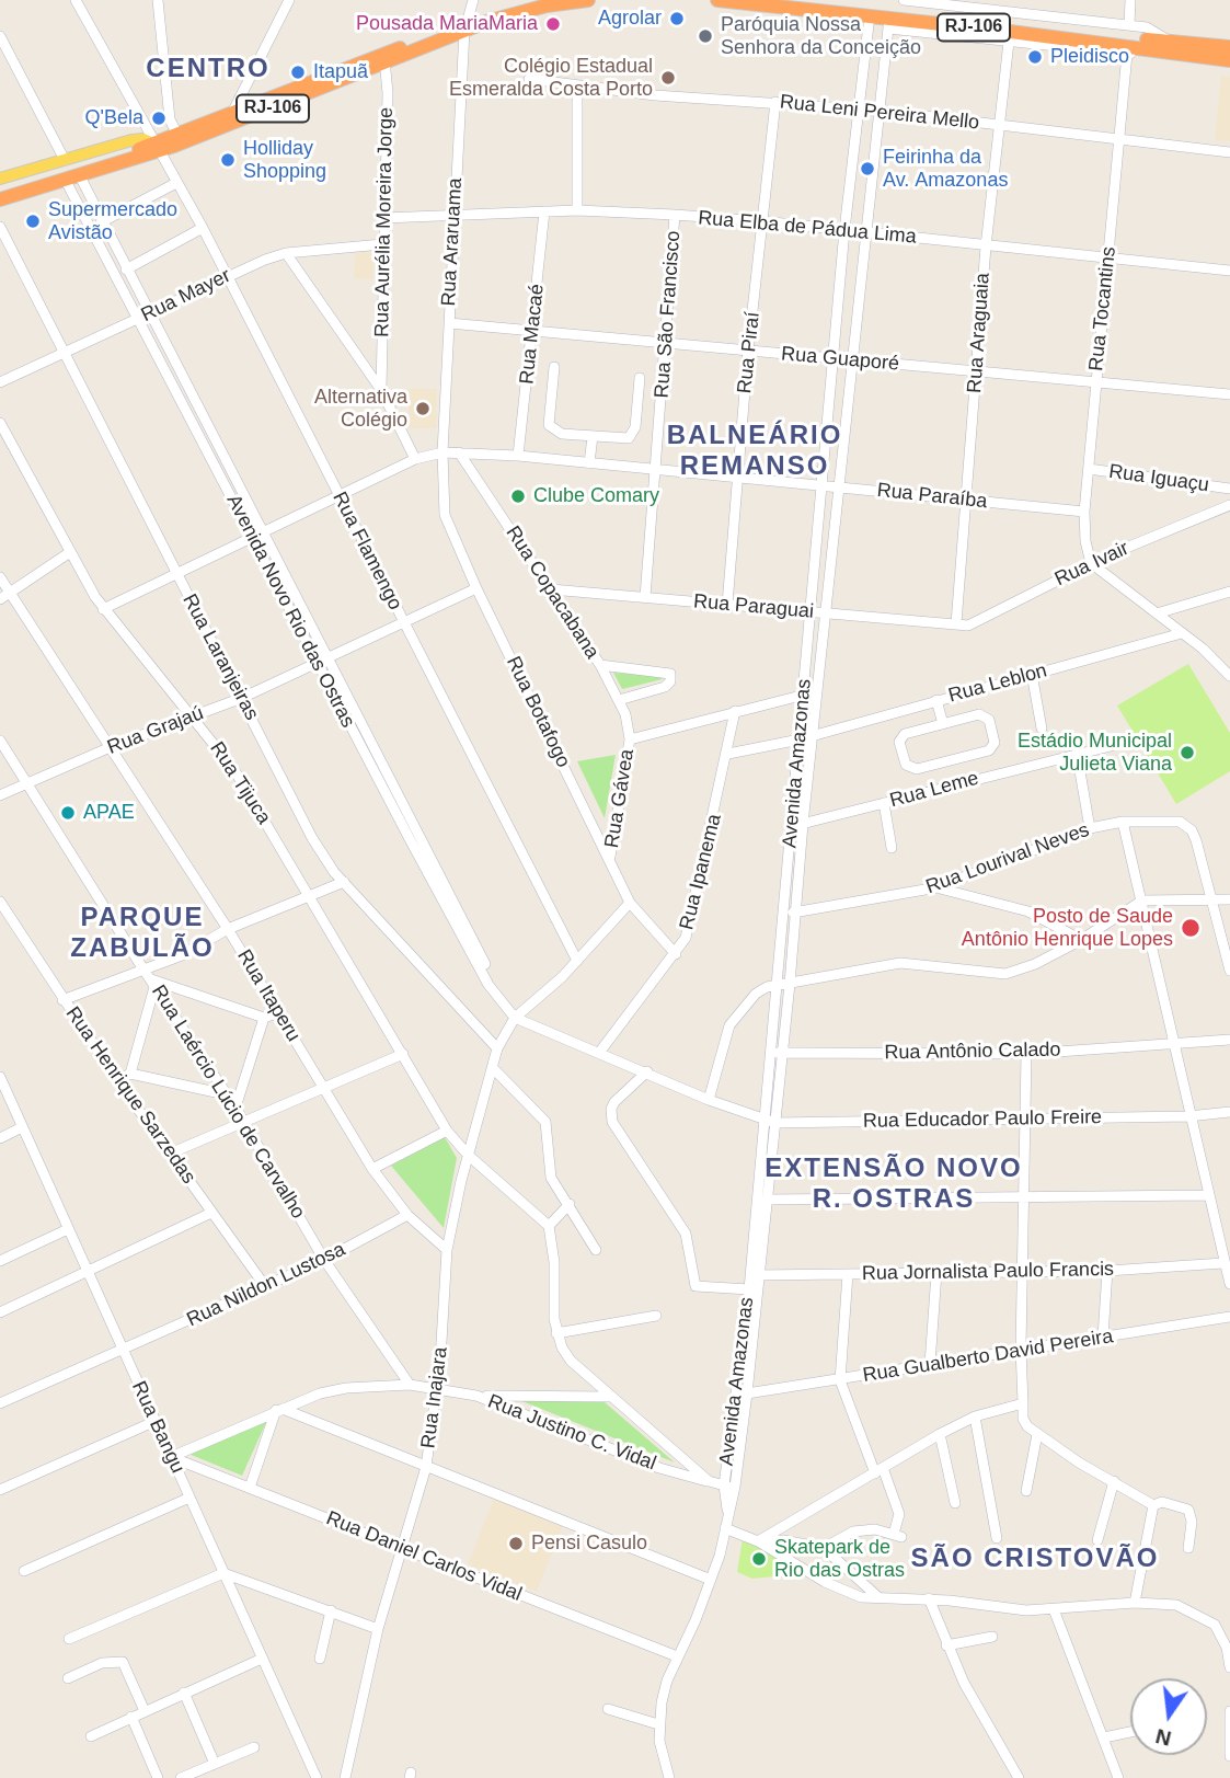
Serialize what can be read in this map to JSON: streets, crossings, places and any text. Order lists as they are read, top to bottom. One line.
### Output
{"streets":{"highway":["RJ-106"],"street":["Rua Leni Pereira Mello","Rua Aurélia Moreira Jorge","Rua Elba de Pádua Lima","Rua Araruama","Rua Mayer","Rua Tocantins","Rua São Francisco","Rua Araguaia","Rua Macaé","Rua Piraí","Rua Guaporé","Rua Iguaçu","Rua Paraíba","Rua Flamengo","Rua Ivair","Rua Copacabana","Rua Paraguai","Avenida Novo Rio das Ostras","Rua Laranjeiras","Rua Leblon","Rua Botafogo","Rua Grajaú","Avenida Amazonas","Rua Tijuca","Rua Leme","Rua Gávea","Rua Lourival Neves","Rua Ipanema","Rua Itaperu","Rua Antônio Calado","Rua Henrique Sarzedas","Rua Laércio Lúcio de Carvalho","Rua Educador Paulo Freire","Rua Jornalista Paulo Francis","Rua Nildon Lustosa","Rua Gualberto David Pereira","Rua Inajara","Rua Bangu","Rua Justino C. Vidal","Rua Daniel Carlos Vidal"]},"crossings":[["RJ-106","Rua Aurélia Moreira Jorge"],["RJ-106","Rua Araruama"],["RJ-106","Rua Flamengo"],["RJ-106","Avenida Novo Rio das Ostras"],["RJ-106","Avenida Amazonas"],["Rua Leni Pereira Mello","Rua Tocantins"],["Rua Leni Pereira Mello","Rua Araguaia"],["Rua Leni Pereira Mello","Rua Piraí"],["Rua Leni Pereira Mello","Avenida Amazonas"],["Rua Aurélia Moreira Jorge","Rua Elba de Pádua Lima"],["Rua Aurélia Moreira Jorge","Rua Mayer"],["Rua Elba de Pádua Lima","Rua Araruama"],["Rua Elba de Pádua Lima","Rua Tocantins"],["Rua Elba de Pádua Lima","Rua São Francisco"],["Rua Elba de Pádua Lima","Rua Araguaia"],["Rua Elba de Pádua Lima","Rua Macaé"],["Rua Elba de Pádua Lima","Rua Piraí"],["Rua Elba de Pádua Lima","Avenida Amazonas"],["Rua Araruama","Rua Guaporé"],["Rua Araruama","Rua Paraíba"],["Rua Araruama","Rua Botafogo"],["Rua Mayer","Rua Flamengo"],["Rua Mayer","Avenida Novo Rio das Ostras"],["Rua Mayer","Rua Laranjeiras"],["Rua Tocantins","Rua Guaporé"],["Rua Tocantins","Rua Iguaçu"],["Rua Tocantins","Rua Paraíba"],["Rua Tocantins","Rua Ivair"],["Rua São Francisco","Rua Guaporé"],["Rua São Francisco","Rua Paraíba"],["Rua São Francisco","Rua Paraguai"],["Rua Araguaia","Rua Guaporé"],["Rua Araguaia","Rua Paraíba"],["Rua Araguaia","Rua Ivair"],["Rua Araguaia","Rua Paraguai"],["Rua Macaé","Rua Guaporé"],["Rua Macaé","Rua Paraíba"],["Rua Piraí","Rua Guaporé"],["Rua Piraí","Rua Paraíba"],["Rua Piraí","Rua Paraguai"],["Rua Guaporé","Avenida Amazonas"],["Rua Paraíba","Rua Flamengo"],["Rua Paraíba","Rua Copacabana"],["Rua Paraíba","Avenida Novo Rio das Ostras"],["Rua Paraíba","Rua Laranjeiras"],["Rua Paraíba","Rua Botafogo"],["Rua Paraíba","Avenida Amazonas"],["Rua Paraíba","Rua Tijuca"],["Rua Flamengo","Rua Grajaú"],["Rua Ivair","Rua Paraguai"],["Rua Copacabana","Rua Paraguai"],["Rua Copacabana","Rua Gávea"],["Rua Paraguai","Avenida Amazonas"],["Avenida Novo Rio das Ostras","Rua Grajaú"],["Avenida Novo Rio das Ostras","Avenida Amazonas"],["Avenida Novo Rio das Ostras","Rua Ipanema"],["Avenida Novo Rio das Ostras","Rua Educador Paulo Freire"],["Avenida Novo Rio das Ostras","Rua Inajara"],["Rua Laranjeiras","Rua Grajaú"],["Rua Laranjeiras","Rua Inajara"],["Rua Leblon","Avenida Amazonas"],["Rua Botafogo","Rua Grajaú"],["Rua Botafogo","Rua Gávea"],["Rua Botafogo","Rua Ipanema"],["Rua Grajaú","Rua Tijuca"],["Rua Grajaú","Rua Itaperu"],["Rua Grajaú","Rua Laércio Lúcio de Carvalho"],["Avenida Amazonas","Rua Leme"],["Avenida Amazonas","Rua Lourival Neves"],["Avenida Amazonas","Rua Antônio Calado"],["Avenida Amazonas","Rua Educador Paulo Freire"],["Avenida Amazonas","Rua Jornalista Paulo Francis"],["Avenida Amazonas","Rua Gualberto David Pereira"],["Avenida Amazonas","Rua Justino C. Vidal"],["Avenida Amazonas","Rua Daniel Carlos Vidal"],["Rua Tijuca","Rua Inajara"],["Rua Itaperu","Rua Nildon Lustosa"],["Rua Itaperu","Rua Inajara"],["Rua Henrique Sarzedas","Rua Nildon Lustosa"],["Rua Laércio Lúcio de Carvalho","Rua Nildon Lustosa"],["Rua Laércio Lúcio de Carvalho","Rua Justino C. Vidal"],["Rua Nildon Lustosa","Rua Bangu"],["Rua Inajara","Rua Justino C. Vidal"],["Rua Inajara","Rua Daniel Carlos Vidal"],["Rua Bangu","Rua Justino C. Vidal"],["Rua Bangu","Rua Daniel Carlos Vidal"],["Rua Justino C. Vidal","Rua Daniel Carlos Vidal"]],"districts":["CENTRO","BALNEÁRIO REMANSO","PARQUE ZABULÃO","EXTENSÃO NOVO R. OSTRAS","SÃO CRISTOVÃO"],"places":["Agrolar","Pousada MariaMaria","Paróquia Nossa Senhora da Conceição","Pleidisco","Itapuã","Colégio Estadual Esmeralda Costa Porto","Q'Bela","Holliday Shopping","Feirinha da Av. Amazonas","Supermercado Avistão","Alternativa Colégio","Clube Comary","Estádio Municipal Julieta Viana","APAE","Posto de Saude Antônio Henrique Lopes","Pensi Casulo","Skatepark de Rio das Ostras"],"north":"bottom"}
